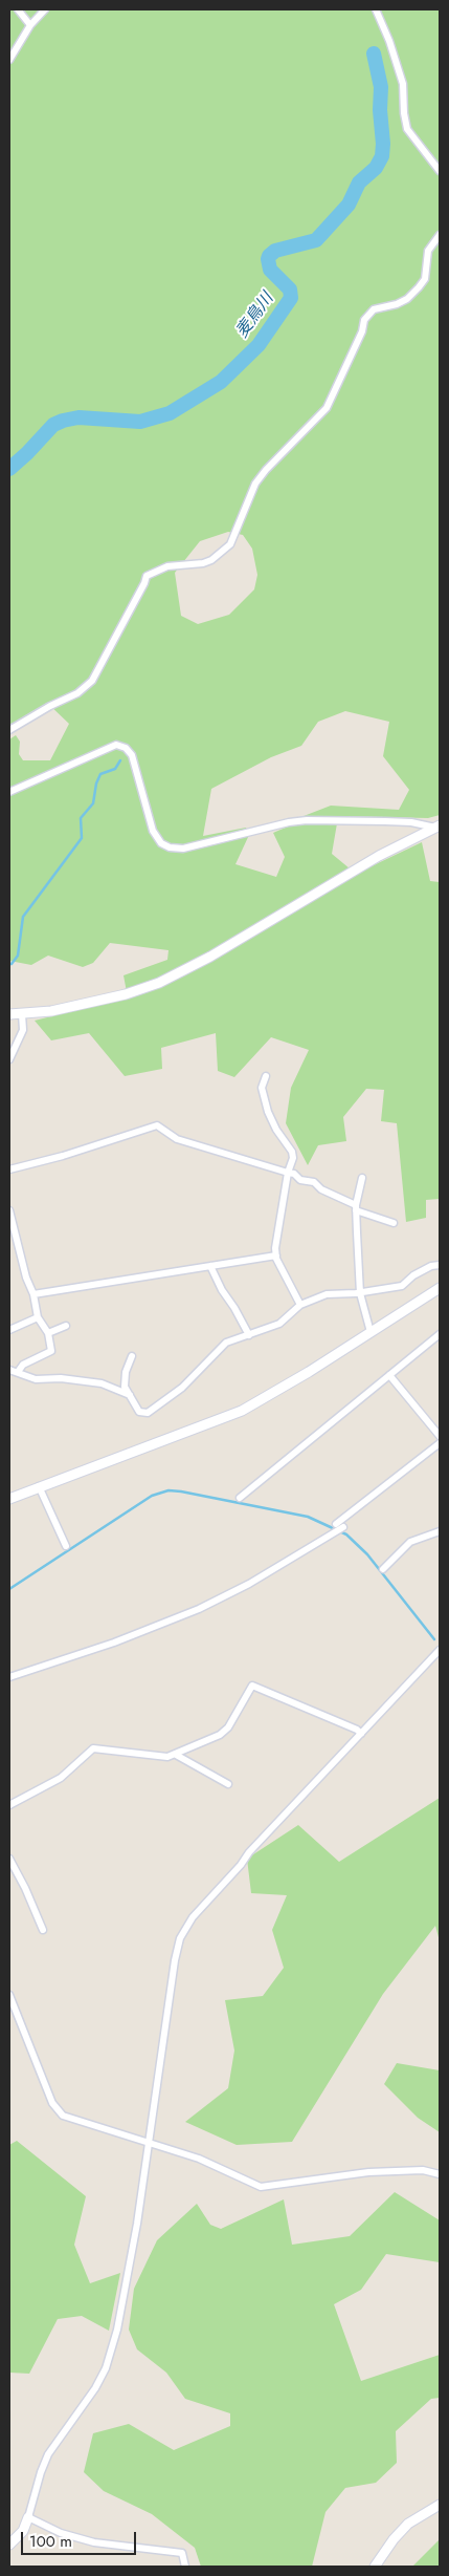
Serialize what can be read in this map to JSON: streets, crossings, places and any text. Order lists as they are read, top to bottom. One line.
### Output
{"water":["麦鳥川"],"scale_bar":"100 m"}
